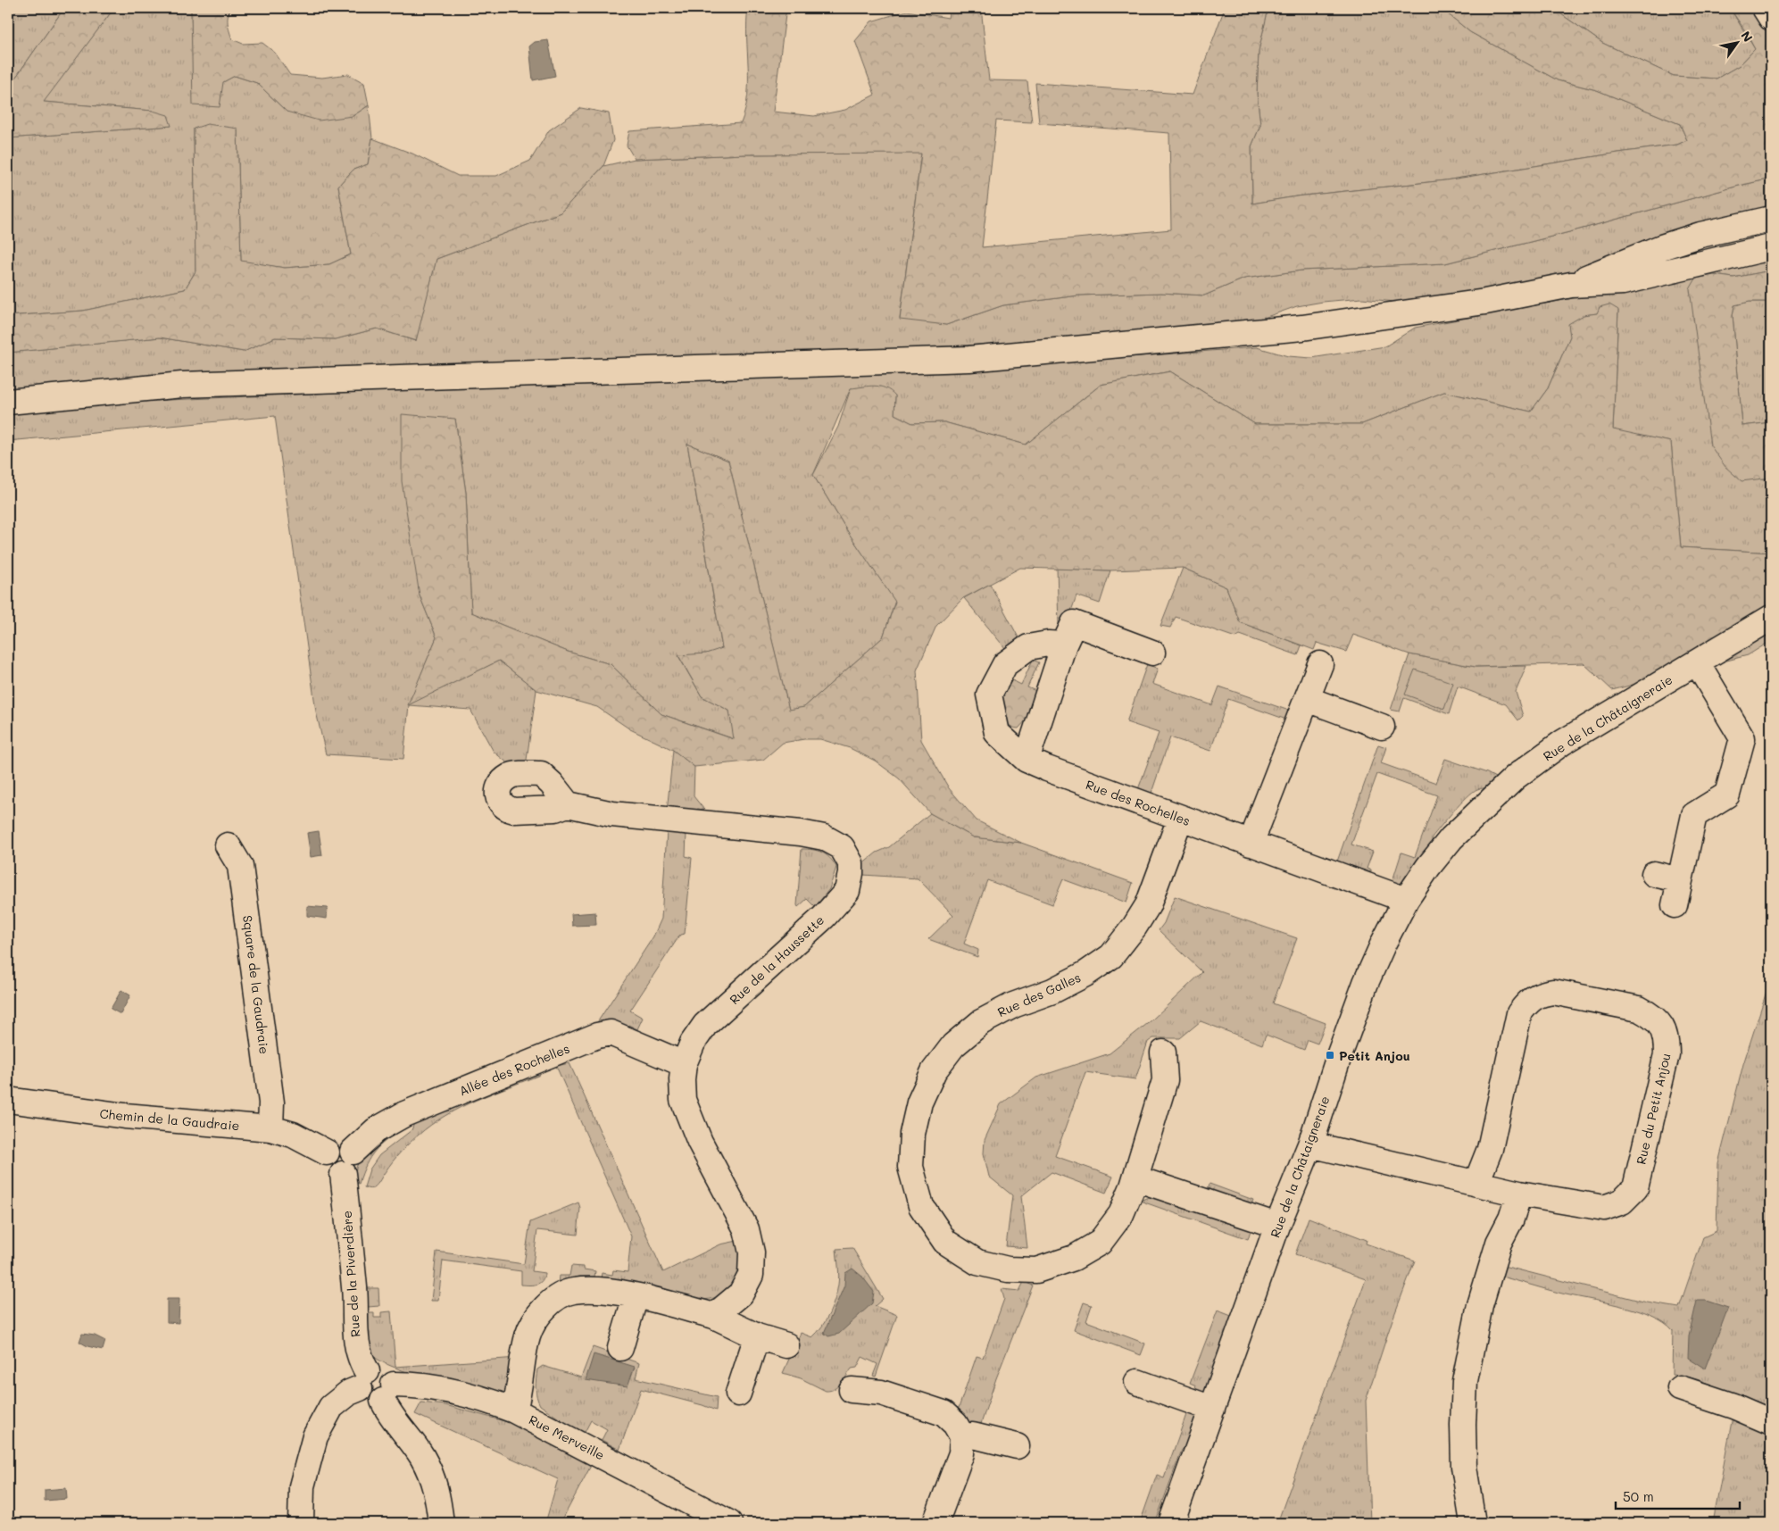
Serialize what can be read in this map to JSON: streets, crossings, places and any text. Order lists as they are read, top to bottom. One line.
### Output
{"streets":{"street":["Rue de la Châtaigneraie","Rue des Rochelles","Rue de la Haussette","Square de la Gaudraie","Rue des Galles","Allée des Rochelles","Rue du Petit Anjou","Chemin de la Gaudraie","Rue de la Piverdière","Rue Merveille"]},"crossings":[["Rue de la Châtaigneraie","Rue des Rochelles"],["Rue de la Châtaigneraie","Rue du Petit Anjou"],["Rue des Rochelles","Rue des Galles"],["Rue de la Haussette","Allée des Rochelles"],["Square de la Gaudraie","Chemin de la Gaudraie"],["Allée des Rochelles","Chemin de la Gaudraie"],["Allée des Rochelles","Rue de la Piverdière"],["Chemin de la Gaudraie","Rue de la Piverdière"],["Rue de la Piverdière","Rue Merveille"]],"places":{"transit":["Petit Anjou"]},"scale_bar":"50 m","north":"top right"}
